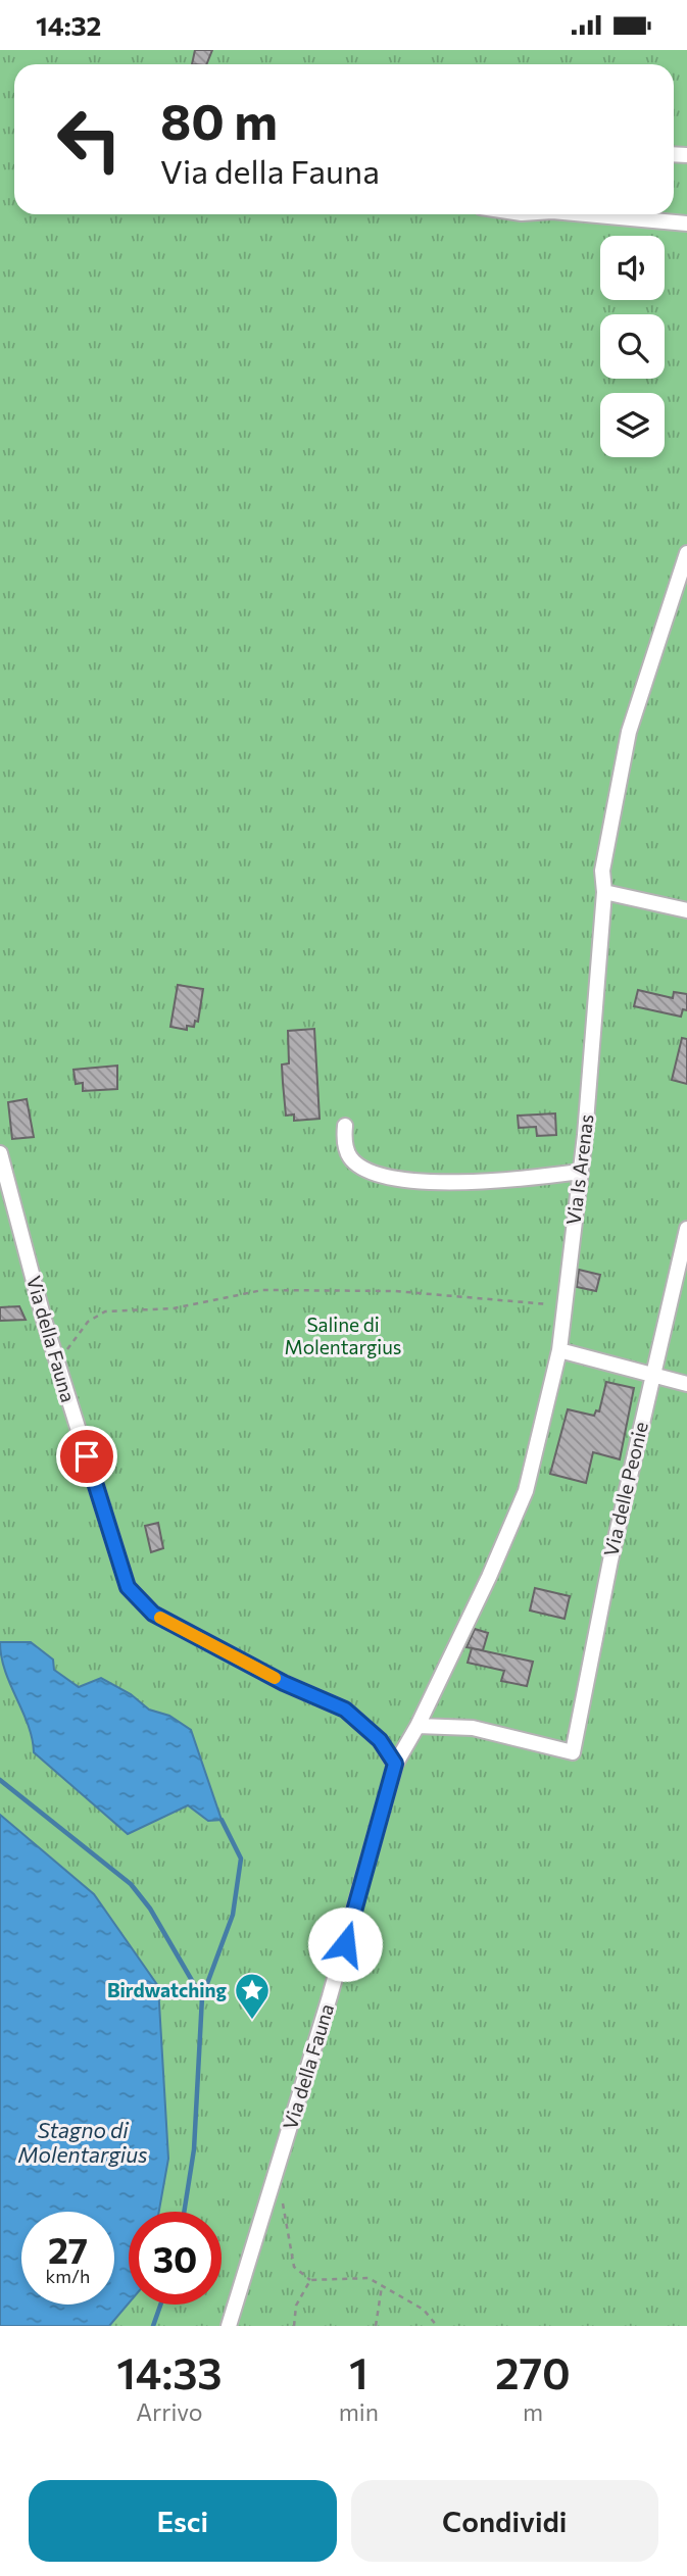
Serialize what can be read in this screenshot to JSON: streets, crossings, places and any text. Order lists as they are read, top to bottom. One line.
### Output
{"streets":{"street":["Via Is Arenas","Via della Fauna","Via delle Peonie"]},"crossings":[["Via Is Arenas","Via della Fauna"],["Via Is Arenas","Via delle Peonie"]],"water":["Stagno di Molentargius"],"parks":["Saline di Molentargius"],"places":{"place":["Birdwatching"]},"page":{"status":"14:32","turn":["80 m","Via della Fauna"],"speed":"27 km/h","limit":"30","eta":["14:33","Arrivo","1","min","270","m"],"buttons":["Esci","Condividi"]}}
